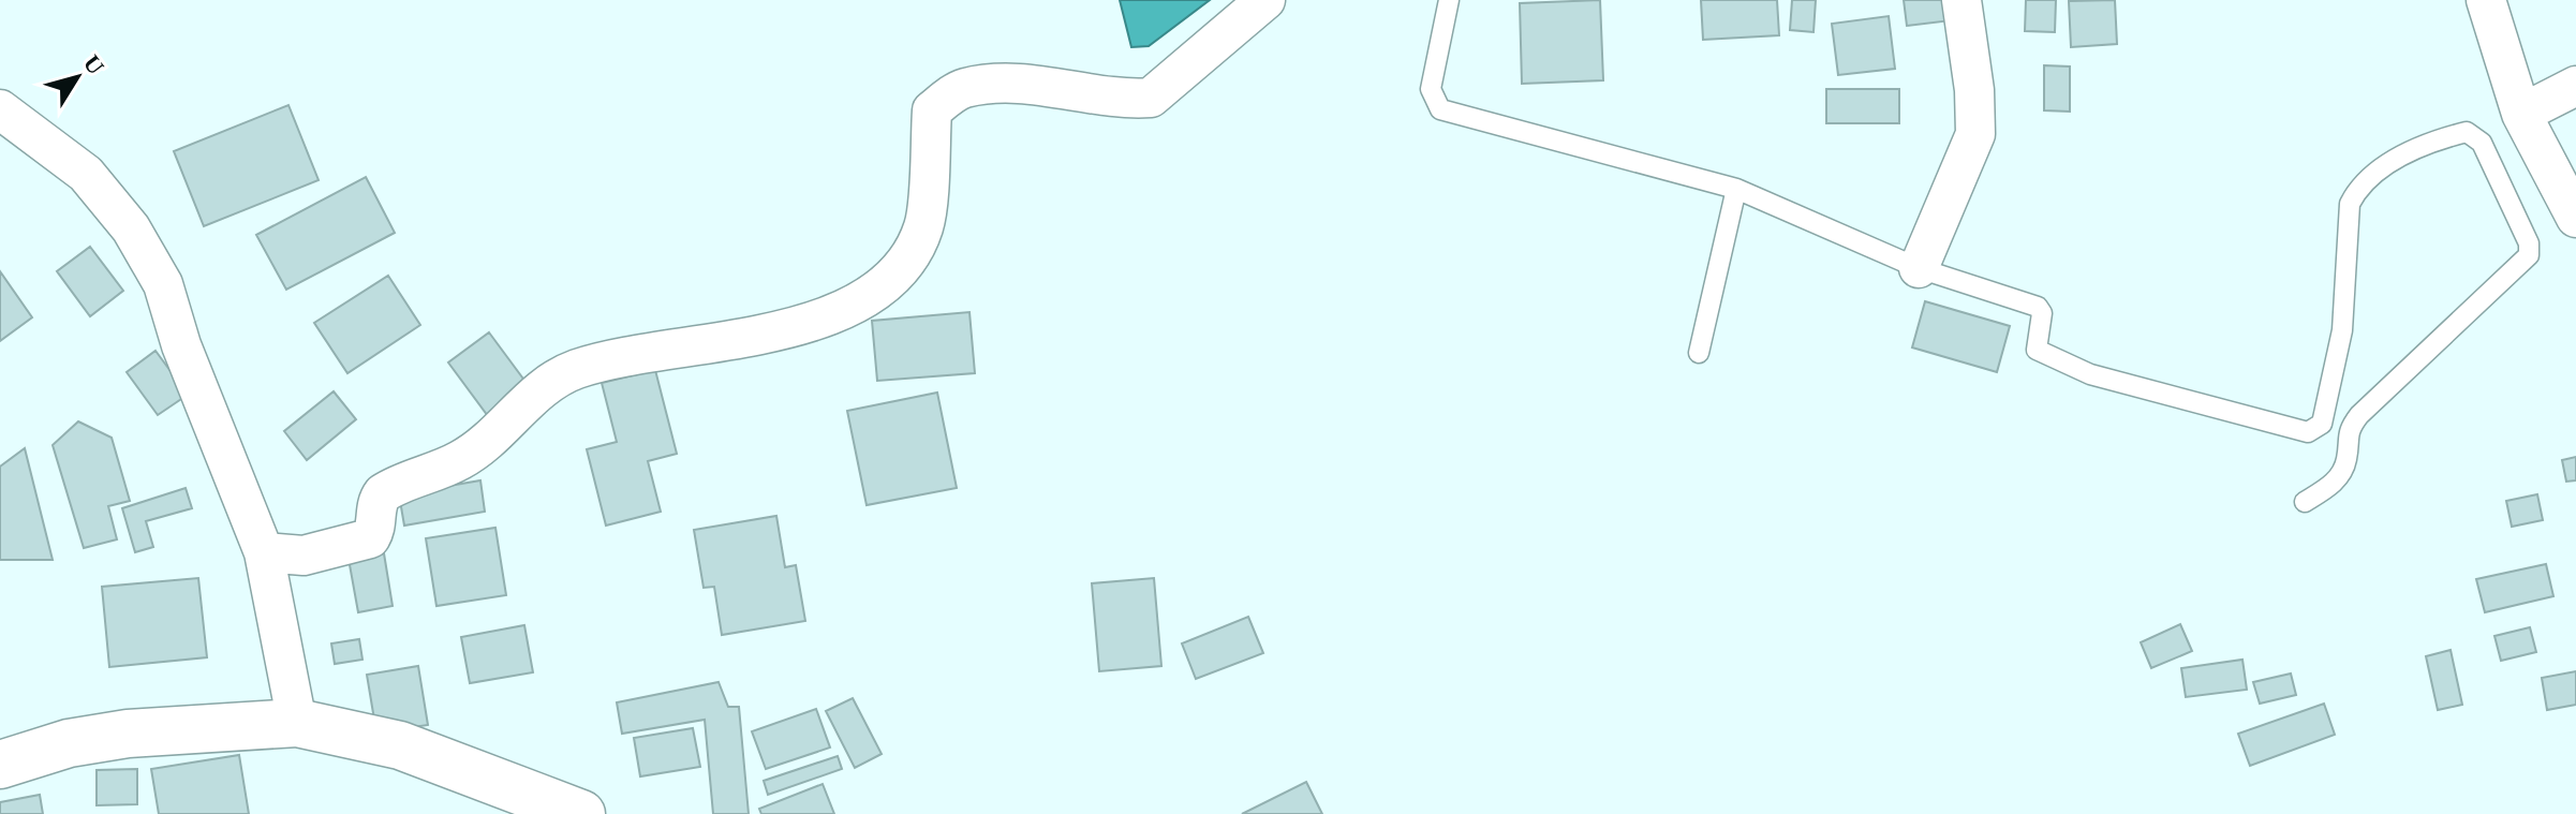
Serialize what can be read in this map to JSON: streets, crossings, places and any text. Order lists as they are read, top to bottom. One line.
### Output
{"north":"top right"}
